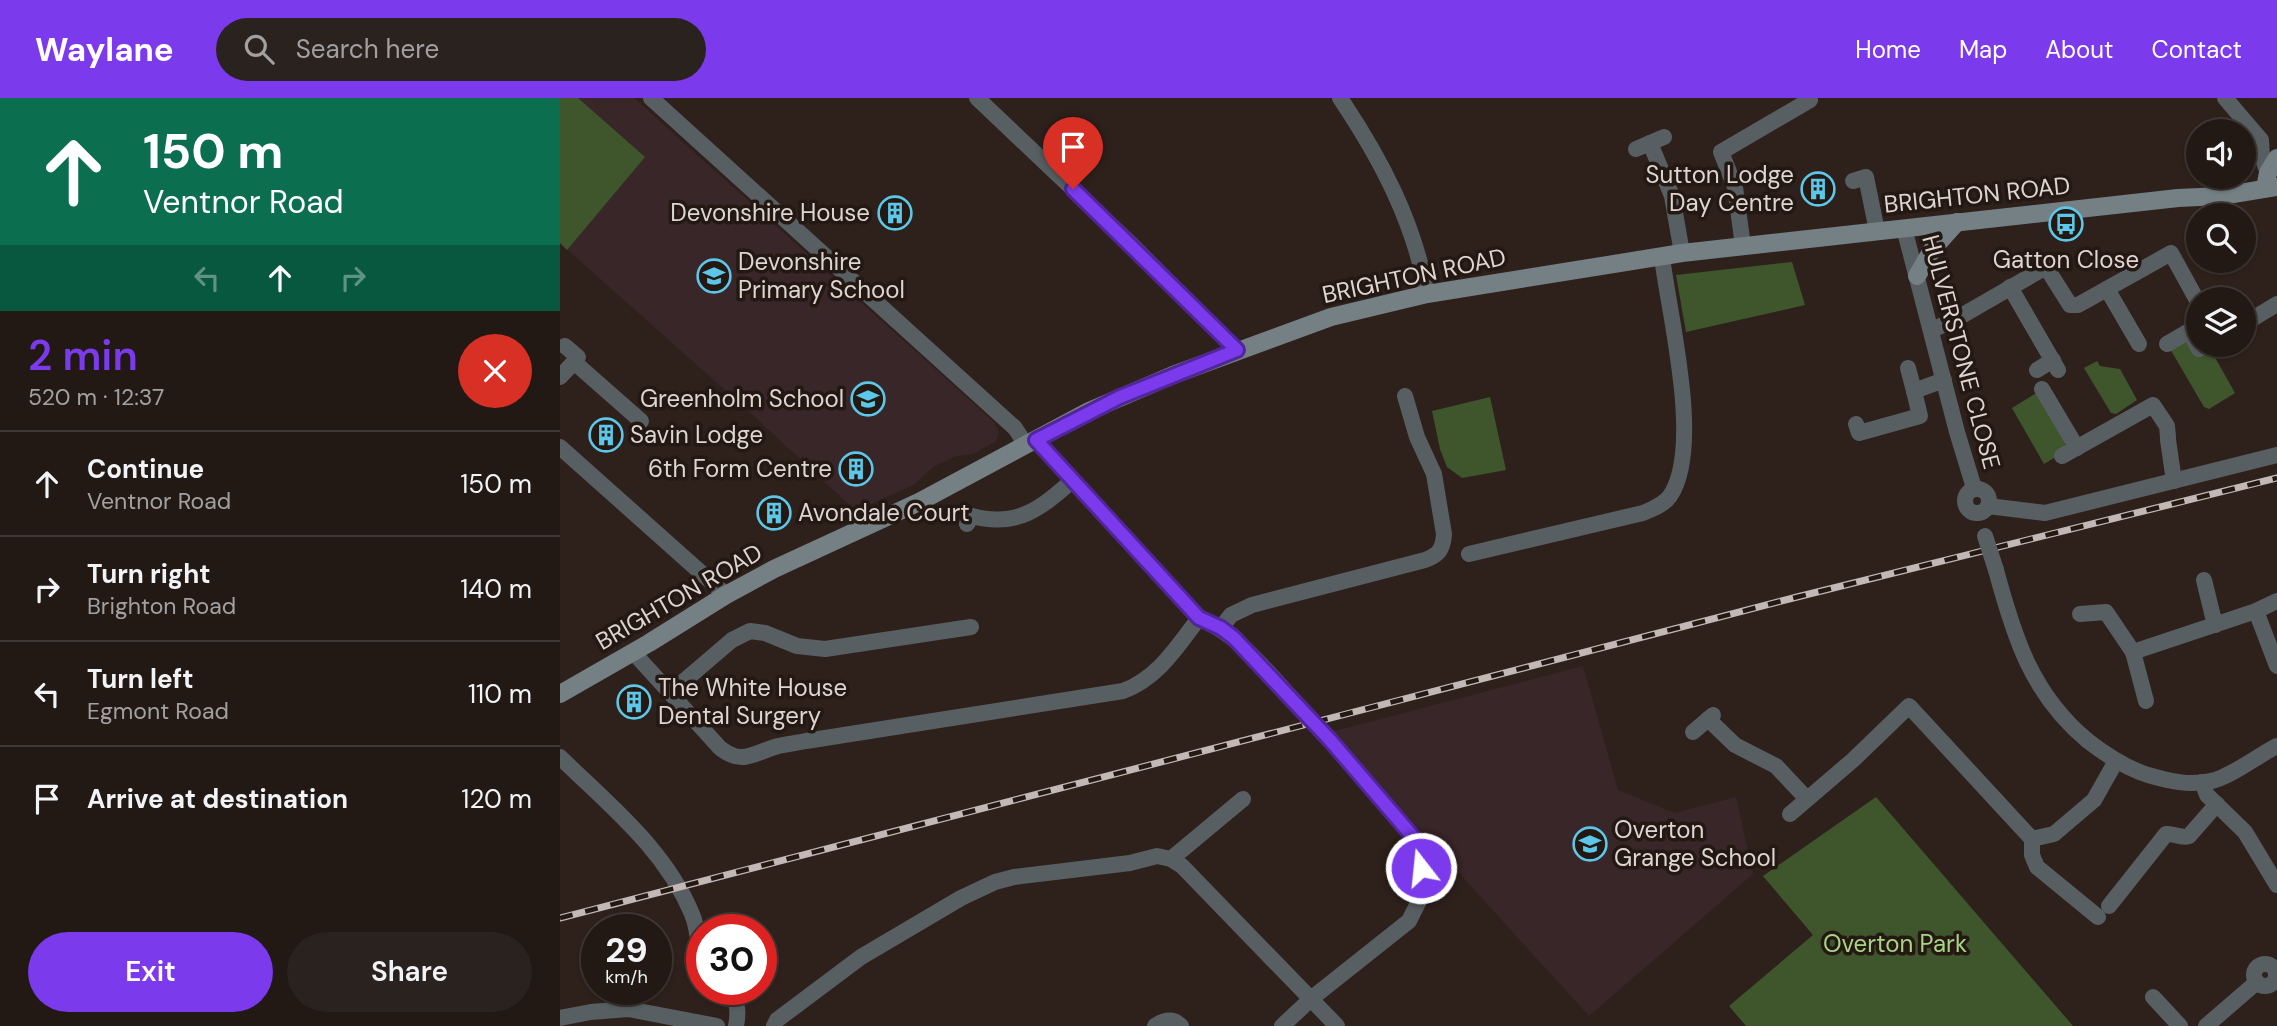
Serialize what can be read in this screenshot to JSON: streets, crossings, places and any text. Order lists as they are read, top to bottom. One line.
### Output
{"streets":{"main road":["BRIGHTON ROAD"],"street":["HULVERSTONE CLOSE"]},"crossings":[["BRIGHTON ROAD","HULVERSTONE CLOSE"]],"parks":["Overton Park"],"places":{"building":["Sutton Lodge Day Centre","Devonshire House","Savin Lodge","6th Form Centre","Avondale Court","The White House Dental Surgery"],"bus stop":["Gatton Close"],"school or university":["Devonshire Primary School","Greenholm School","Overton Grange School"]},"page":{"header":"Waylane","search":"Search here","nav":["Home","Map","About","Contact"],"turn":["150 m","Ventnor Road"],"heading":["2 min","520 m · 12:37"],"list":[{"name":"Continue","note":"Ventnor Road","value":"150 m"},{"name":"Turn right","note":"Brighton Road","value":"140 m"},{"name":"Turn left","note":"Egmont Road","value":"110 m"},{"name":"Arrive at destination","value":"120 m"}],"speed":"29 km/h","limit":"30","buttons":["Exit","Share"]}}
